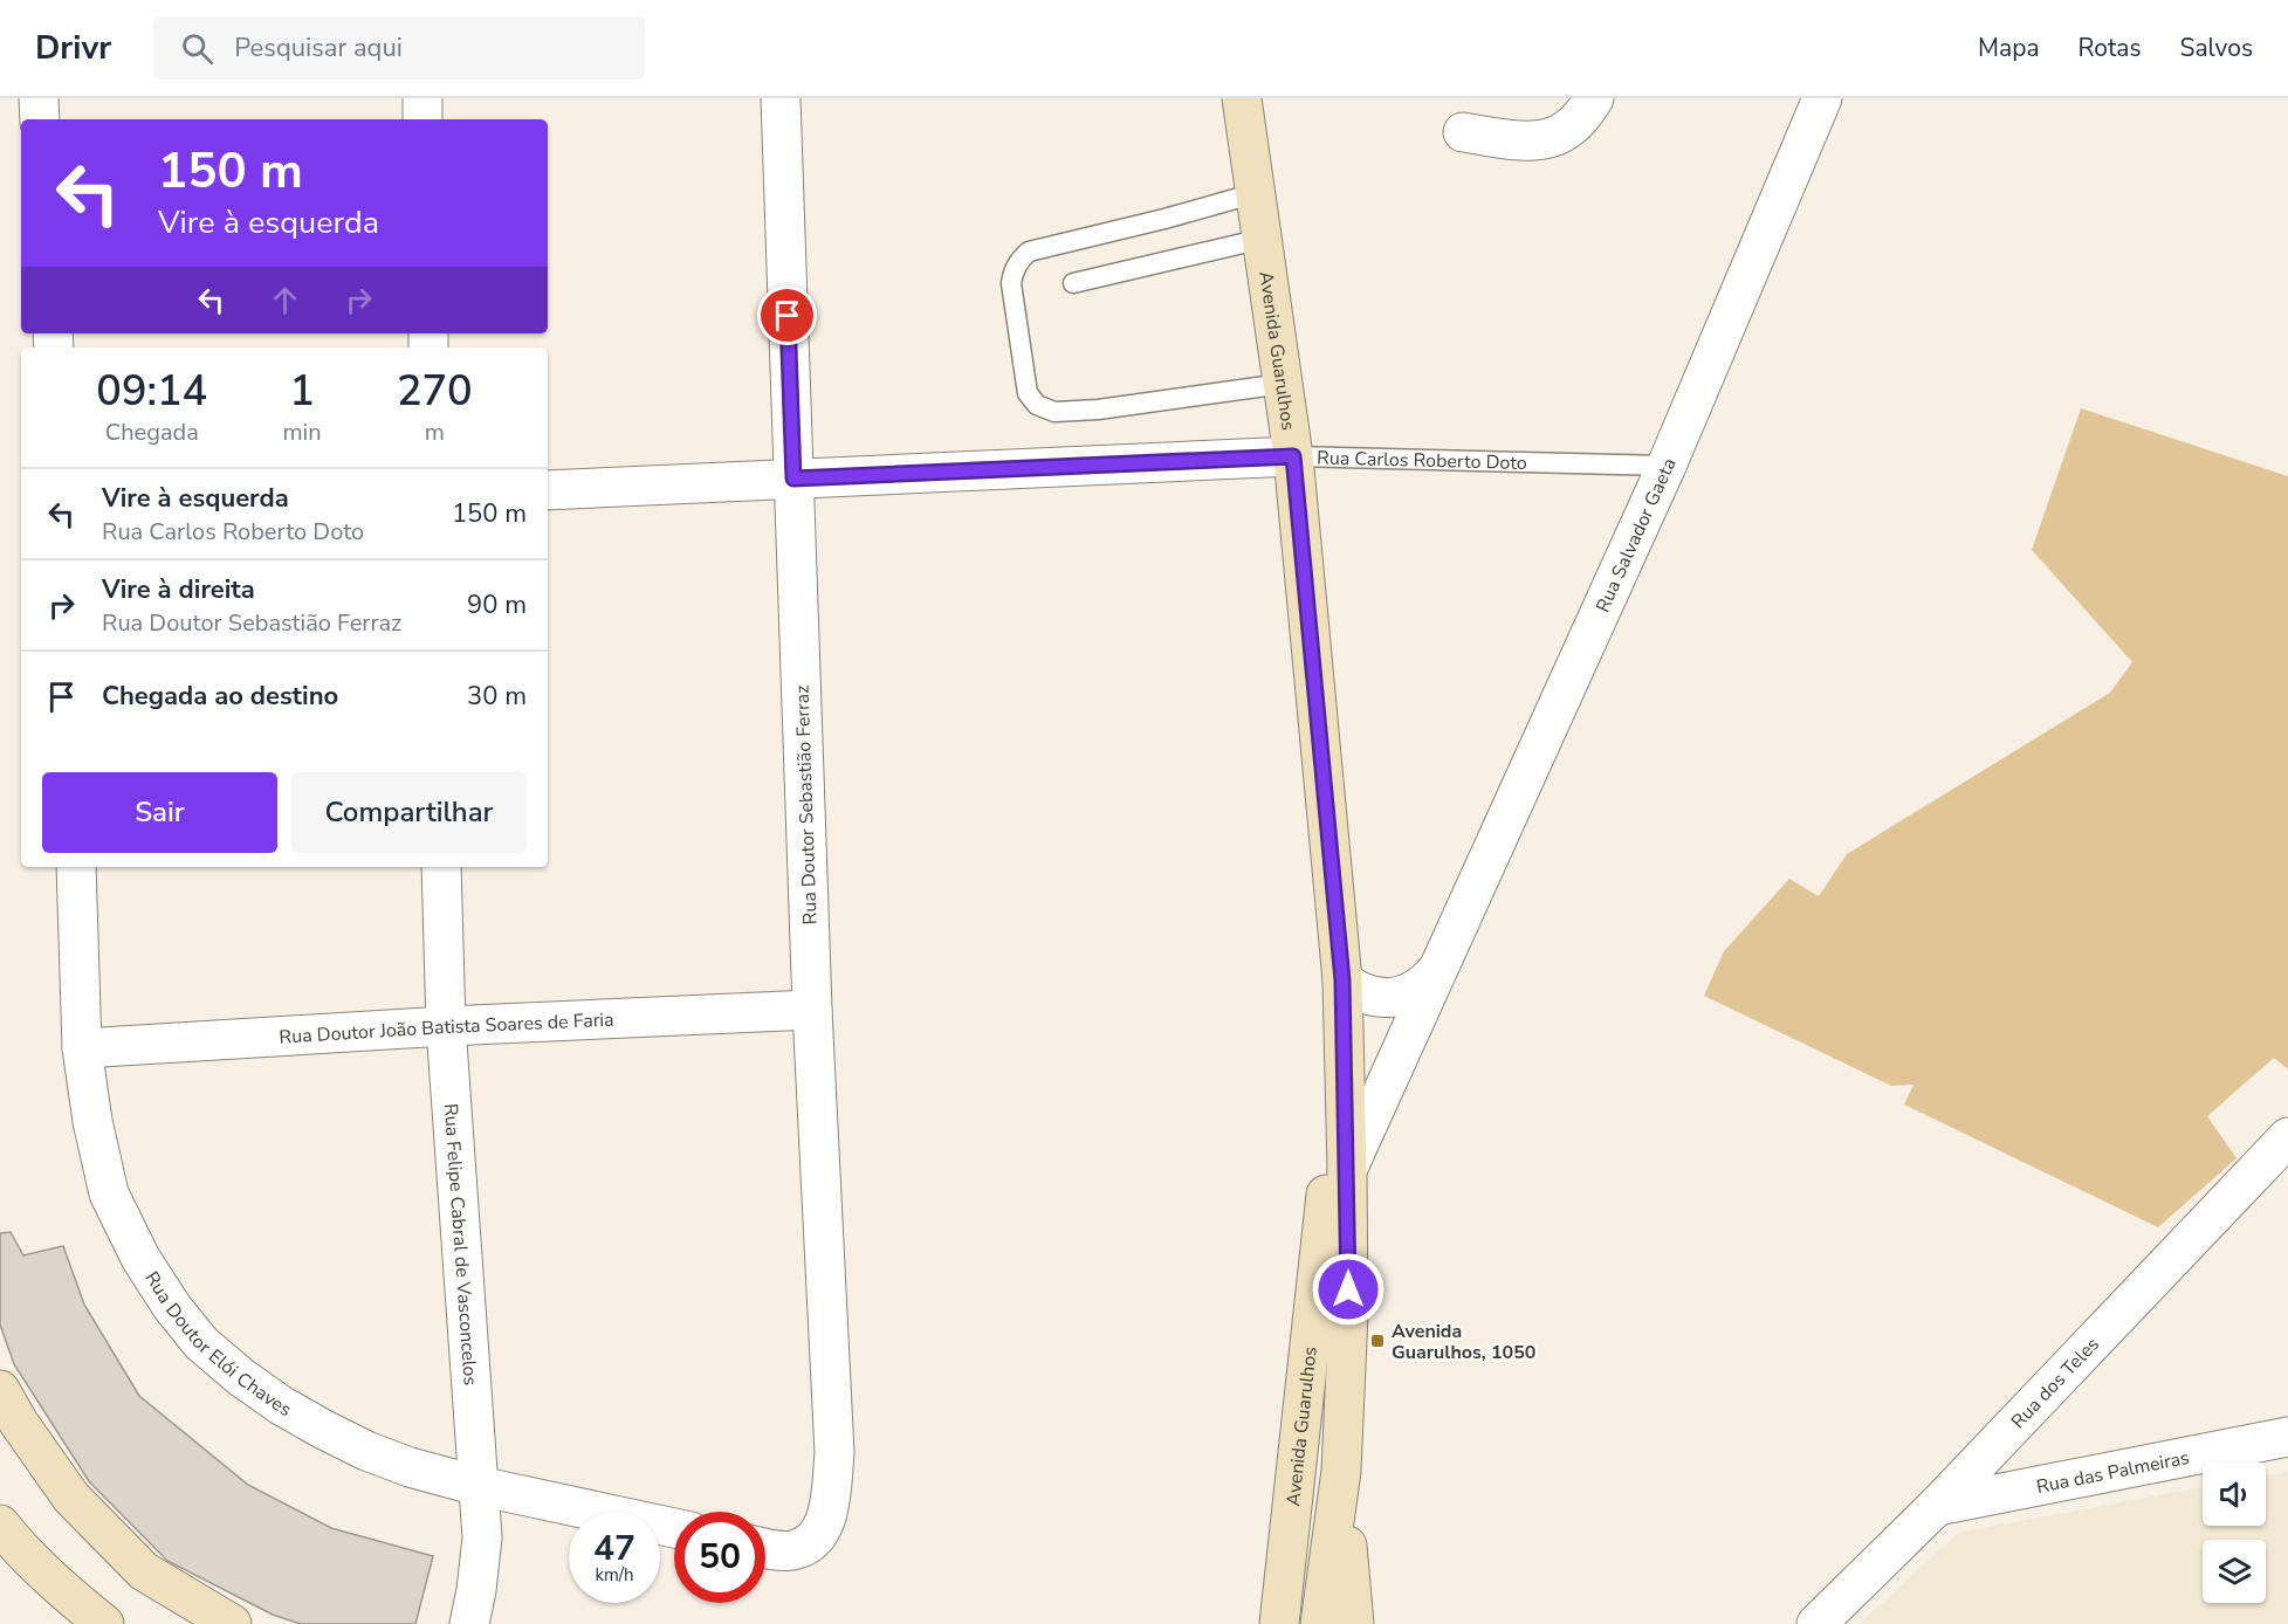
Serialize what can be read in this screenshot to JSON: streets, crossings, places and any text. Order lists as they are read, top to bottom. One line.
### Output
{"streets":{"main road":["Avenida Guarulhos"],"street":["Rua Carlos Roberto Doto","Rua Salvador Gaeta","Rua Doutor Sebastião Ferraz","Rua Doutor João Batista Soares de Faria","Rua Felipe Cabral de Vasconcelos","Rua Doutor Elói Chaves","Rua dos Teles","Rua das Palmeiras"]},"crossings":[["Avenida Guarulhos","Rua Carlos Roberto Doto"],["Avenida Guarulhos","Rua Salvador Gaeta"],["Rua Carlos Roberto Doto","Rua Salvador Gaeta"],["Rua Carlos Roberto Doto","Rua Doutor Sebastião Ferraz"],["Rua Doutor Sebastião Ferraz","Rua Doutor João Batista Soares de Faria"],["Rua Doutor João Batista Soares de Faria","Rua Felipe Cabral de Vasconcelos"],["Rua Doutor João Batista Soares de Faria","Rua Doutor Elói Chaves"],["Rua Felipe Cabral de Vasconcelos","Rua Doutor Elói Chaves"],["Rua dos Teles","Rua das Palmeiras"]],"places":{"transit":["Avenida Guarulhos, 1050"]},"page":{"header":"Drivr","search":"Pesquisar aqui","nav":["Mapa","Rotas","Salvos"],"turn":["150 m","Vire à esquerda"],"eta":["09:14","Chegada","1","min","270","m"],"list":[{"name":"Vire à esquerda","note":"Rua Carlos Roberto Doto","value":"150 m"},{"name":"Vire à direita","note":"Rua Doutor Sebastião Ferraz","value":"90 m"},{"name":"Chegada ao destino","value":"30 m"}],"buttons":["Sair","Compartilhar"],"speed":"47 km/h","limit":"50"}}
